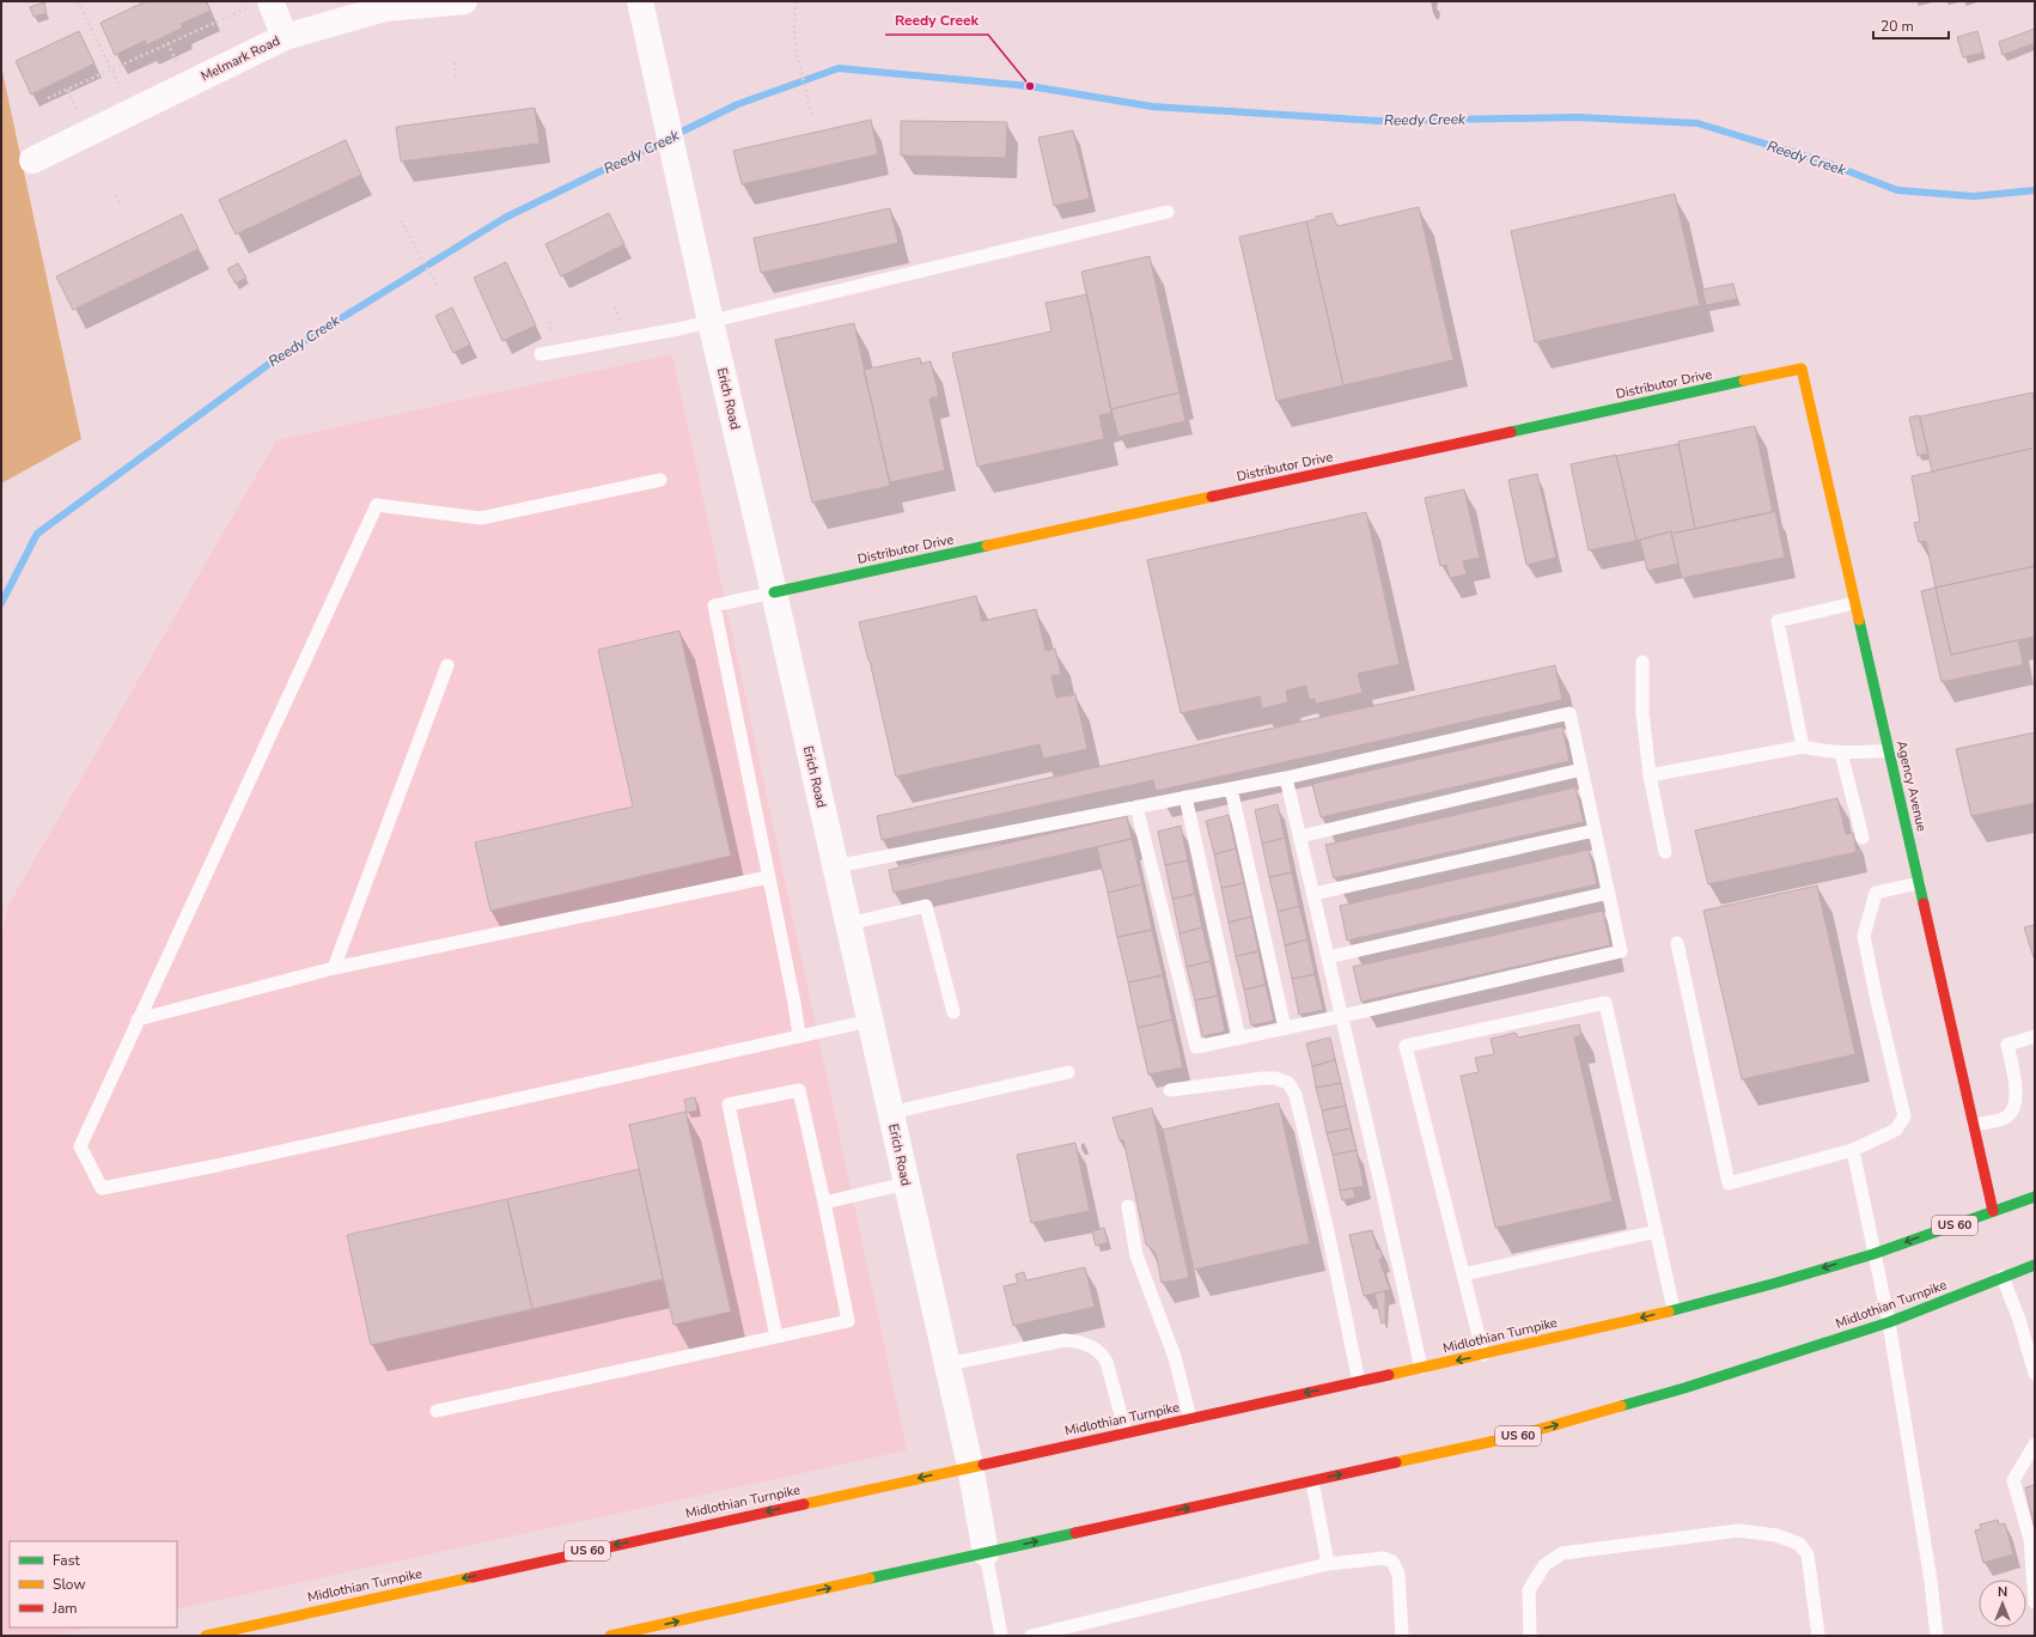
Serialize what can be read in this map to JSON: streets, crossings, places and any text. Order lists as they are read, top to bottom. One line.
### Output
{"streets":{"main road":["Distributor Drive","Agency Avenue","US 60","Midlothian Turnpike"],"street":["Melmark Road","Erich Road"]},"crossings":[["Distributor Drive","Erich Road"],["Distributor Drive","Agency Avenue"],["Erich Road","Midlothian Turnpike"],["Agency Avenue","Midlothian Turnpike"]],"water":["Reedy Creek"],"places":["Reedy Creek"],"legend":["Fast","Slow","Jam"],"scale_bar":"20 m","north":"top"}
